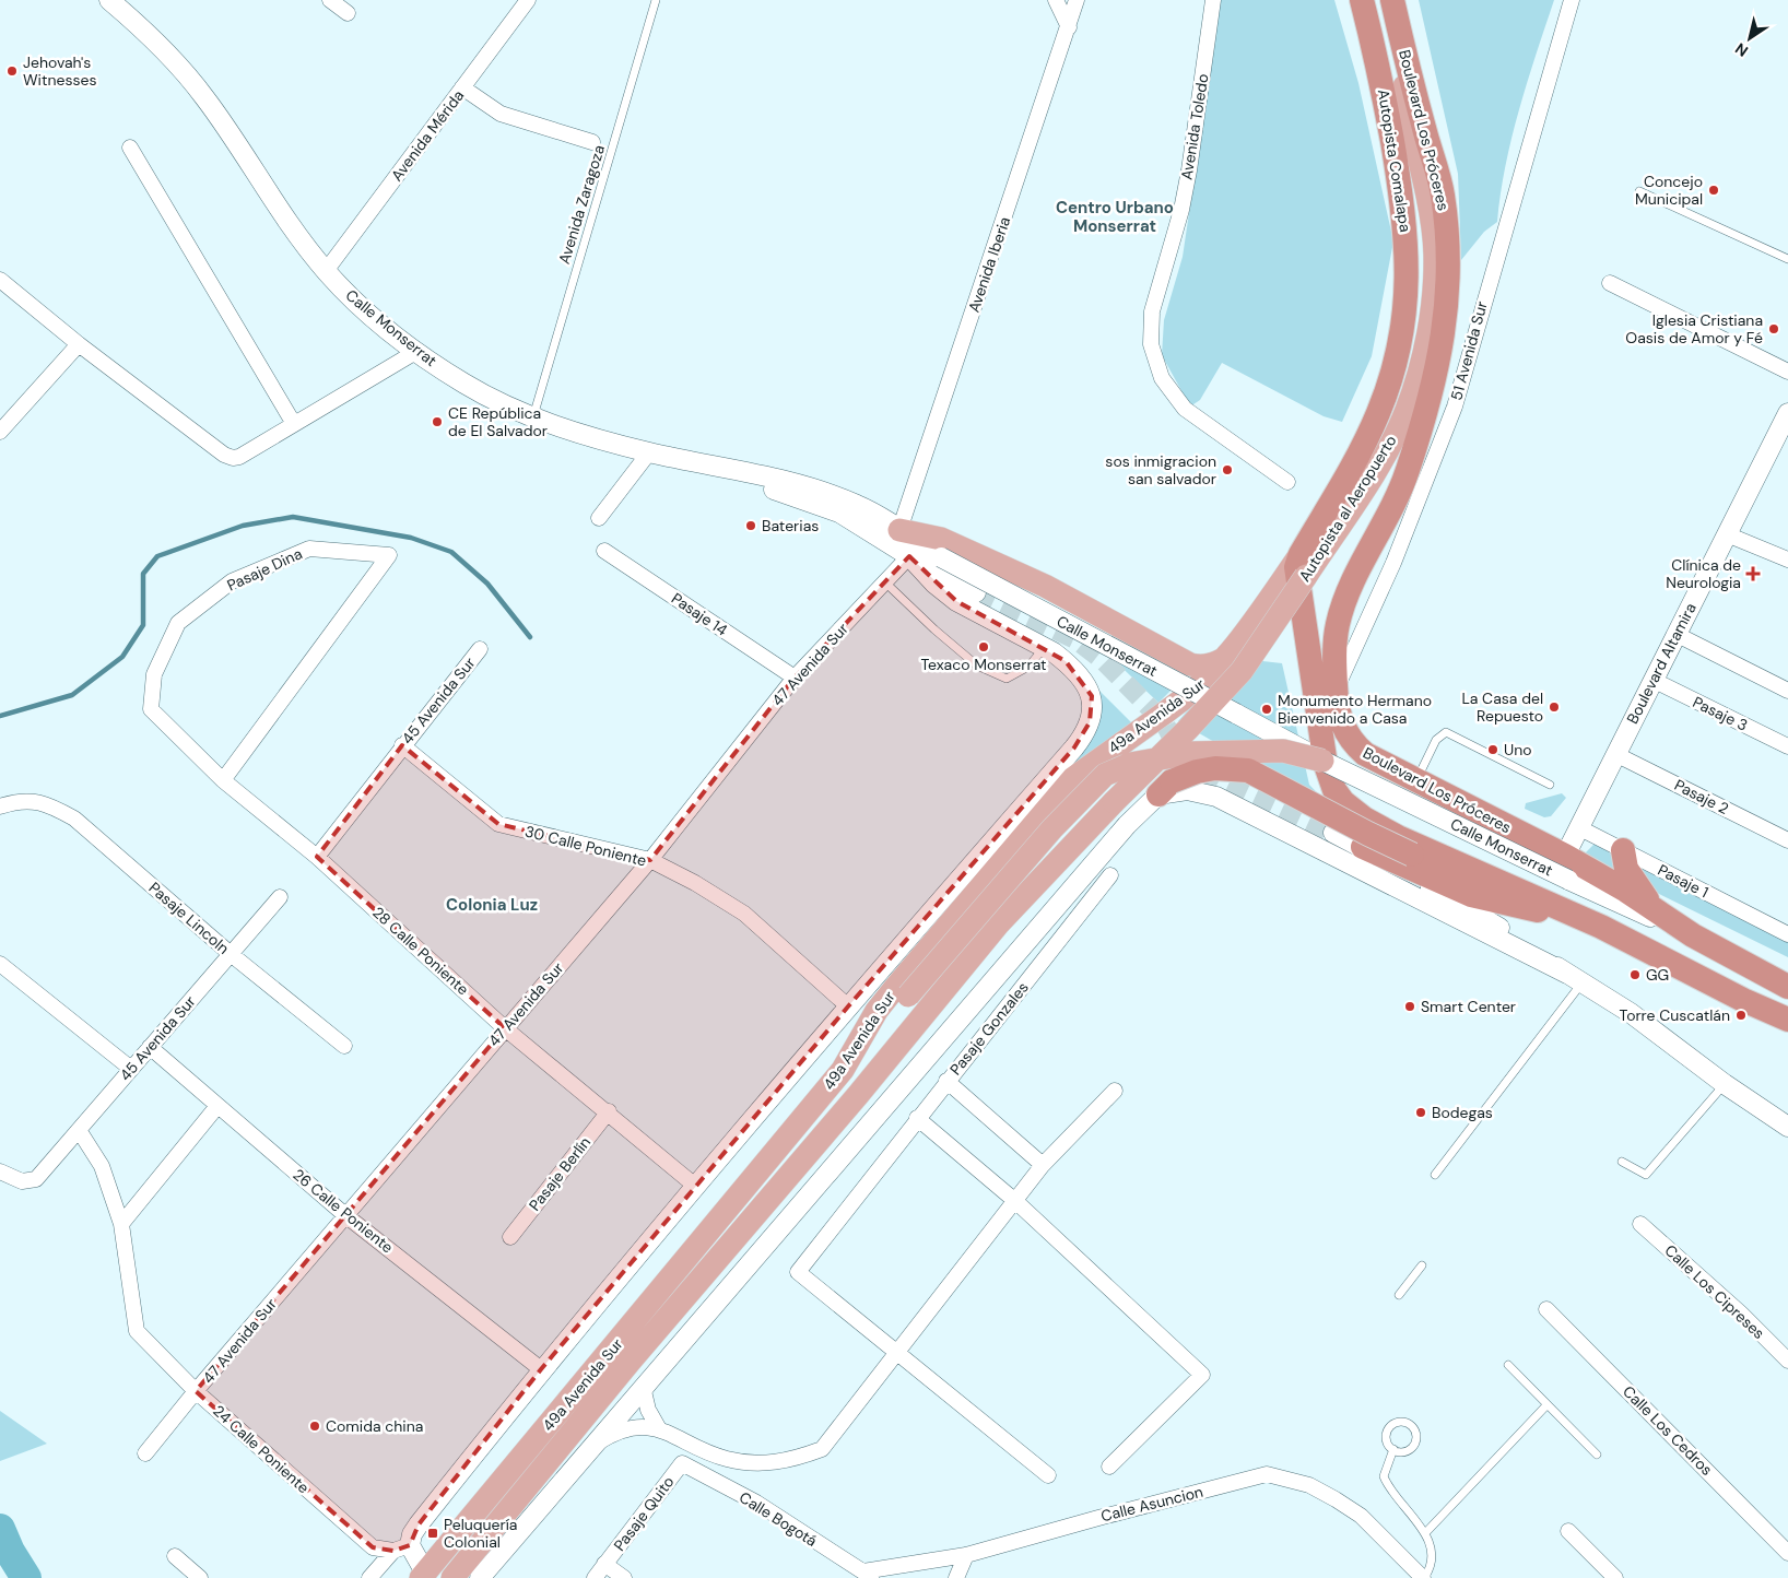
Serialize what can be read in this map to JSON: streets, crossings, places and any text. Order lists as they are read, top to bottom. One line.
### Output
{"streets":{"highway":["Boulevard Los Próceres","Autopista Comalapa"],"main road":["Autopista al Aeropuerto","49a Avenida Sur"],"street":["Avenida Toledo","Avenida Mérida","Avenida Iberia","Calle Monserrat","51 Avenida Sur","Pasaje Dina","Pasaje 14","Boulevard Altamira","47 Avenida Sur","45 Avenida Sur","Pasaje 3","Pasaje 2","30 Calle Poniente","Pasaje 1","Pasaje Lincoln","28 Calle Poniente","Pasaje Gonzales","Pasaje Berlín","26 Calle Poniente","Calle Los Cipreses","Calle Los Cedros","24 Calle Poniente","Calle Asuncion","Pasaje Quito","Calle Bogotá"],"lane":["Avenida Zaragoza"]},"crossings":[["Boulevard Los Próceres","Calle Monserrat"],["Boulevard Los Próceres","51 Avenida Sur"],["Boulevard Los Próceres","Autopista al Aeropuerto"],["Boulevard Los Próceres","Boulevard Altamira"],["Avenida Mérida","Calle Monserrat"],["Autopista Comalapa","Autopista al Aeropuerto"],["Autopista Comalapa","49a Avenida Sur"],["Avenida Zaragoza","Calle Monserrat"],["Avenida Iberia","Calle Monserrat"],["Calle Monserrat","47 Avenida Sur"],["Calle Monserrat","49a Avenida Sur"],["Autopista al Aeropuerto","49a Avenida Sur"],["Pasaje Dina","28 Calle Poniente"],["Pasaje 14","47 Avenida Sur"],["Boulevard Altamira","Pasaje 3"],["Boulevard Altamira","Pasaje 2"],["Boulevard Altamira","Pasaje 1"],["47 Avenida Sur","49a Avenida Sur"],["47 Avenida Sur","30 Calle Poniente"],["47 Avenida Sur","28 Calle Poniente"],["47 Avenida Sur","26 Calle Poniente"],["47 Avenida Sur","24 Calle Poniente"],["45 Avenida Sur","30 Calle Poniente"],["45 Avenida Sur","Pasaje Lincoln"],["45 Avenida Sur","28 Calle Poniente"],["45 Avenida Sur","26 Calle Poniente"],["45 Avenida Sur","24 Calle Poniente"],["49a Avenida Sur","30 Calle Poniente"],["49a Avenida Sur","28 Calle Poniente"],["49a Avenida Sur","26 Calle Poniente"],["49a Avenida Sur","24 Calle Poniente"],["28 Calle Poniente","Pasaje Berlín"],["Calle Asuncion","Calle Bogotá"],["Pasaje Quito","Calle Bogotá"]],"districts":["Centro Urbano Monserrat","Colonia Luz"],"places":{"other":["Jehovah's Witnesses","Concejo Municipal","Iglesia Cristiana Oasis de Amor y Fé","CE República de El Salvador","sos inmigracion san salvador","Baterias","Texaco Monserrat","La Casa del Repuesto","Monumento Hermano Bienvenido a Casa","Uno","GG","Smart Center","Torre Cuscatlán","Bodegas","Comida china"],"health":["Clínica de Neurologia"],"transit":["Peluquería Colonial"]},"north":"bottom left"}
